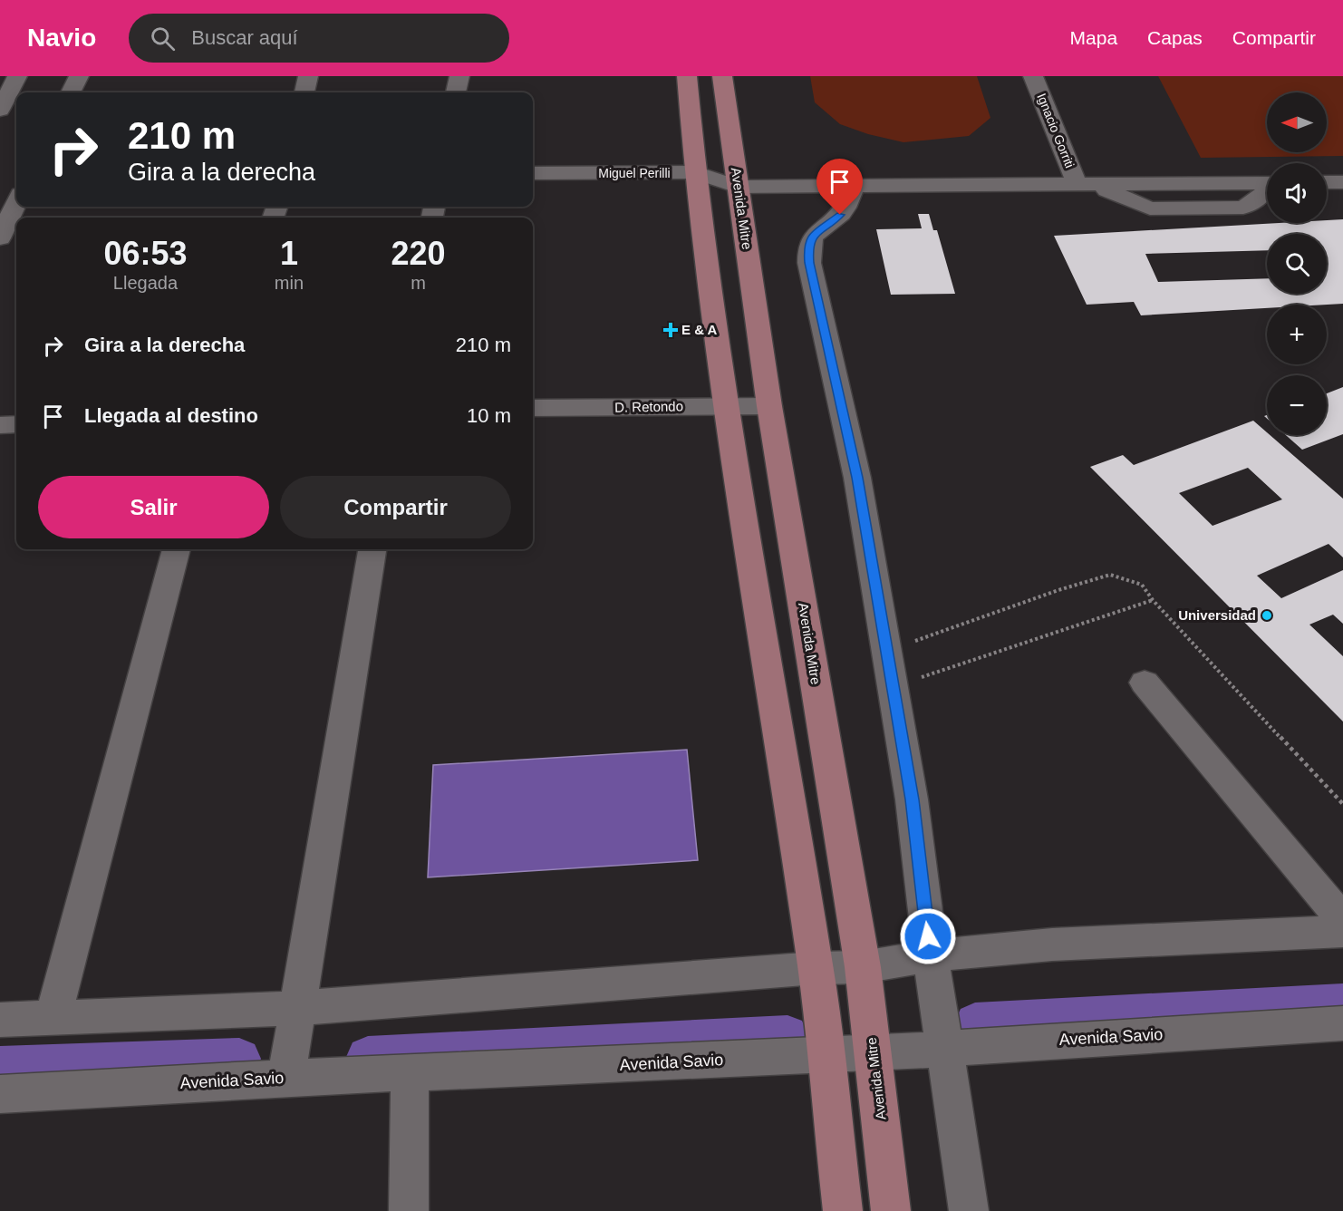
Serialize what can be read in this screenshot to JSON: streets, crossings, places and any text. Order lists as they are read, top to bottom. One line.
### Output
{"streets":{"main road":["Avenida Mitre"],"street":["Ignacio Gorriti","Miguel Perilli","D. Retondo","Avenida Savio"]},"crossings":[["Ignacio Gorriti","Miguel Perilli"],["Miguel Perilli","Avenida Mitre"],["Avenida Mitre","D. Retondo"],["Avenida Mitre","Avenida Savio"]],"places":{"health":["E & A"],"other":["Universidad"]},"north":"left","page":{"header":"Navio","search":"Buscar aquí","nav":["Mapa","Capas","Compartir"],"map_buttons":["+","−"],"turn":["210 m","Gira a la derecha"],"eta":["06:53","Llegada","1","min","220","m"],"list":[{"name":"Gira a la derecha","value":"210 m"},{"name":"Llegada al destino","value":"10 m"}],"buttons":["Salir","Compartir"]}}
